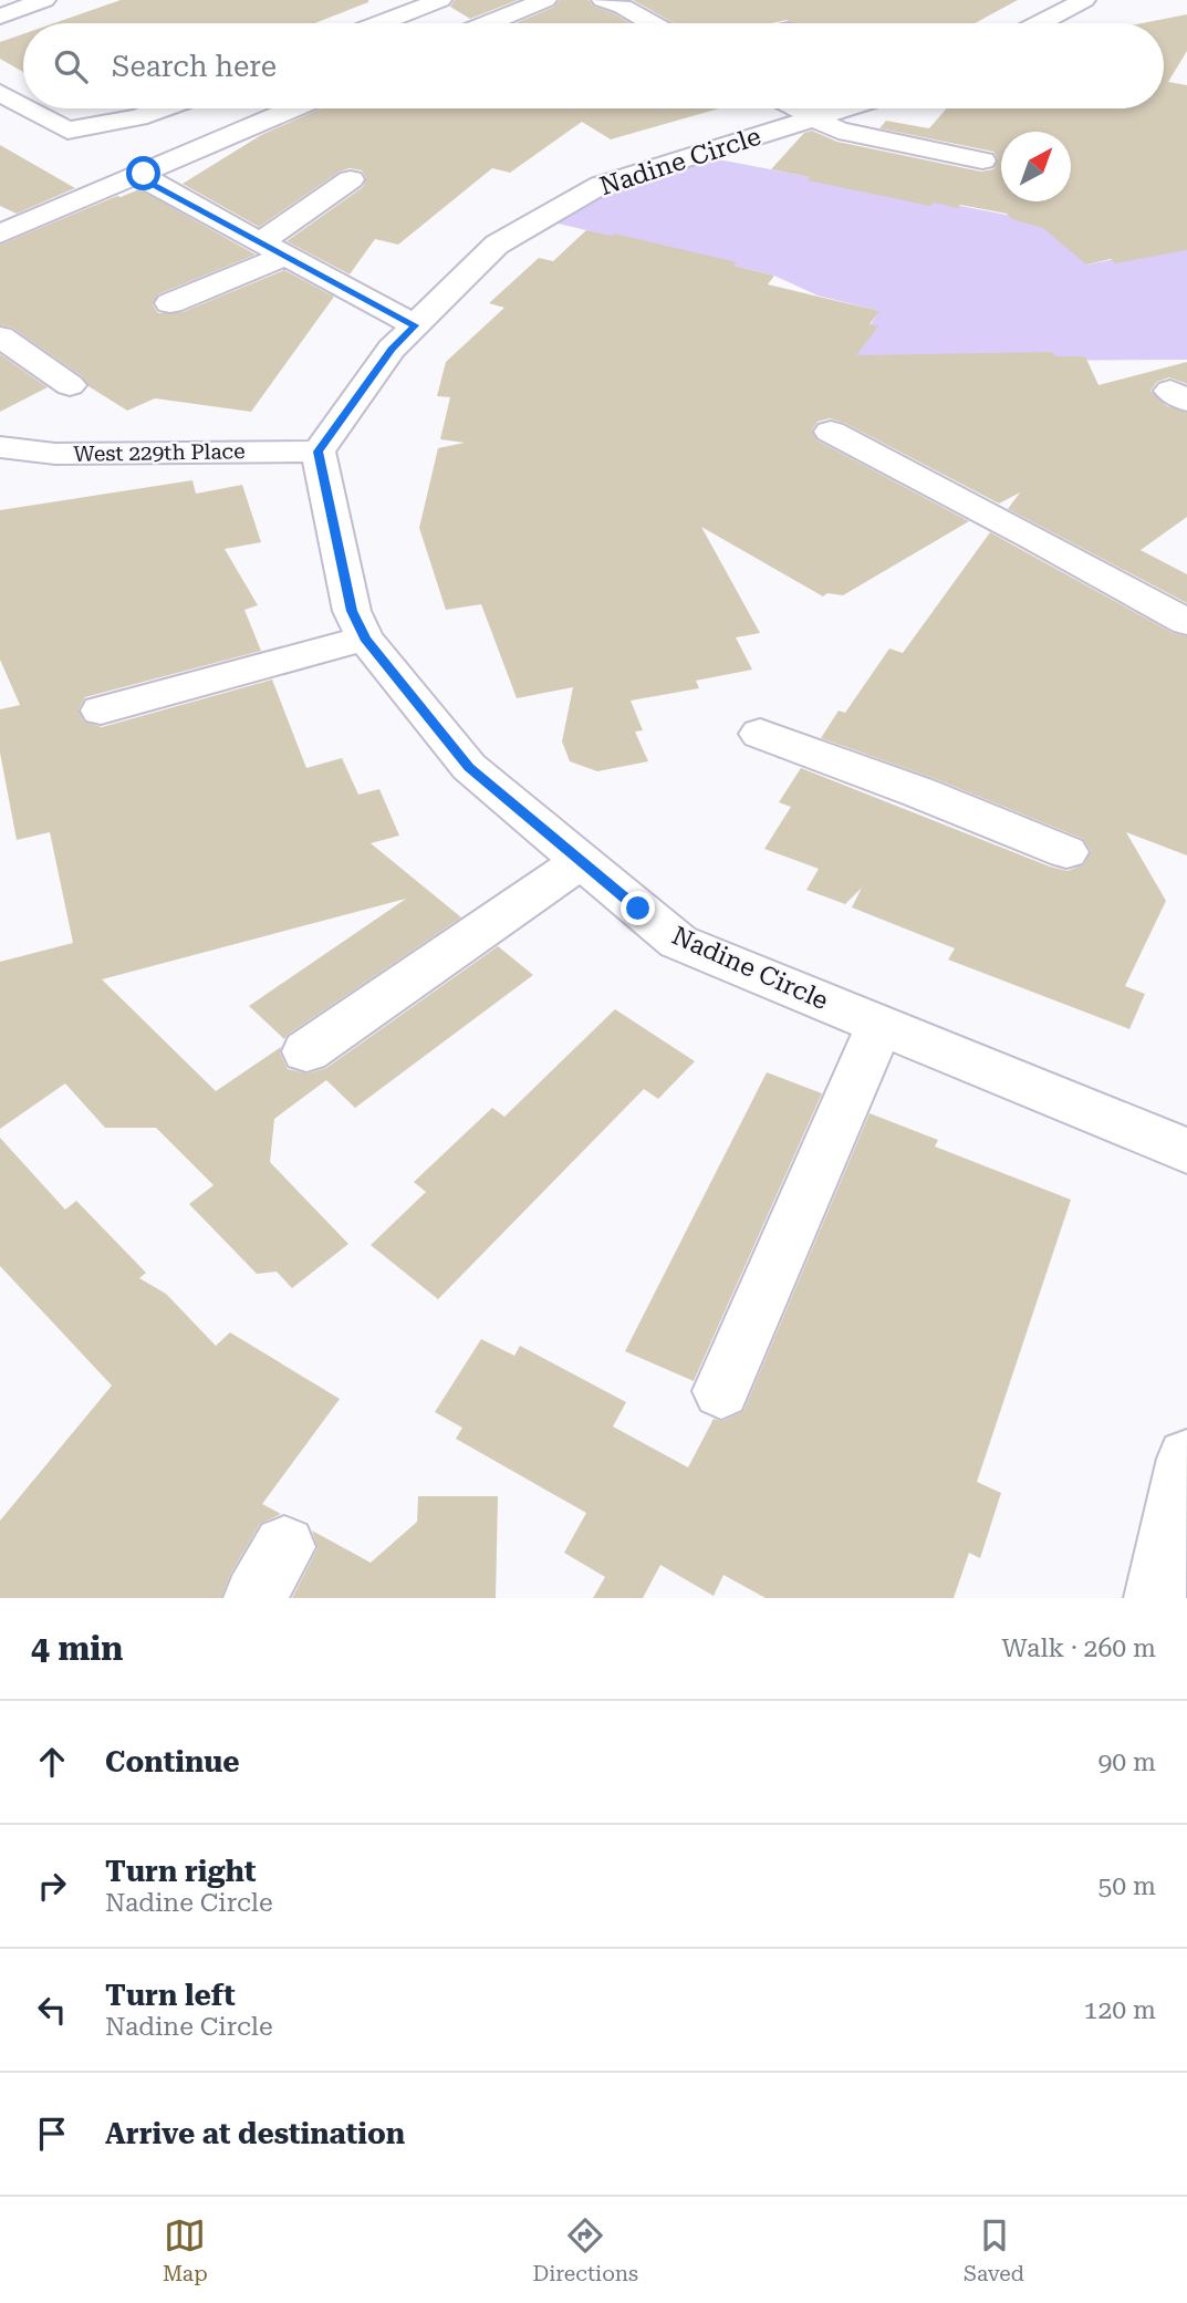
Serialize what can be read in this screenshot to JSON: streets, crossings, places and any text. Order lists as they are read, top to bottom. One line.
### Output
{"streets":{"street":["Nadine Circle","West 229th Place"]},"crossings":[["Nadine Circle","West 229th Place"]],"north":"top right","page":{"search":"Search here","heading":["4 min","Walk · 260 m"],"list":[["Continue","90 m"],["Turn right","Nadine Circle","50 m"],["Turn left","Nadine Circle","120 m"],"Arrive at destination"],"nav":["Map","Directions","Saved"]}}
